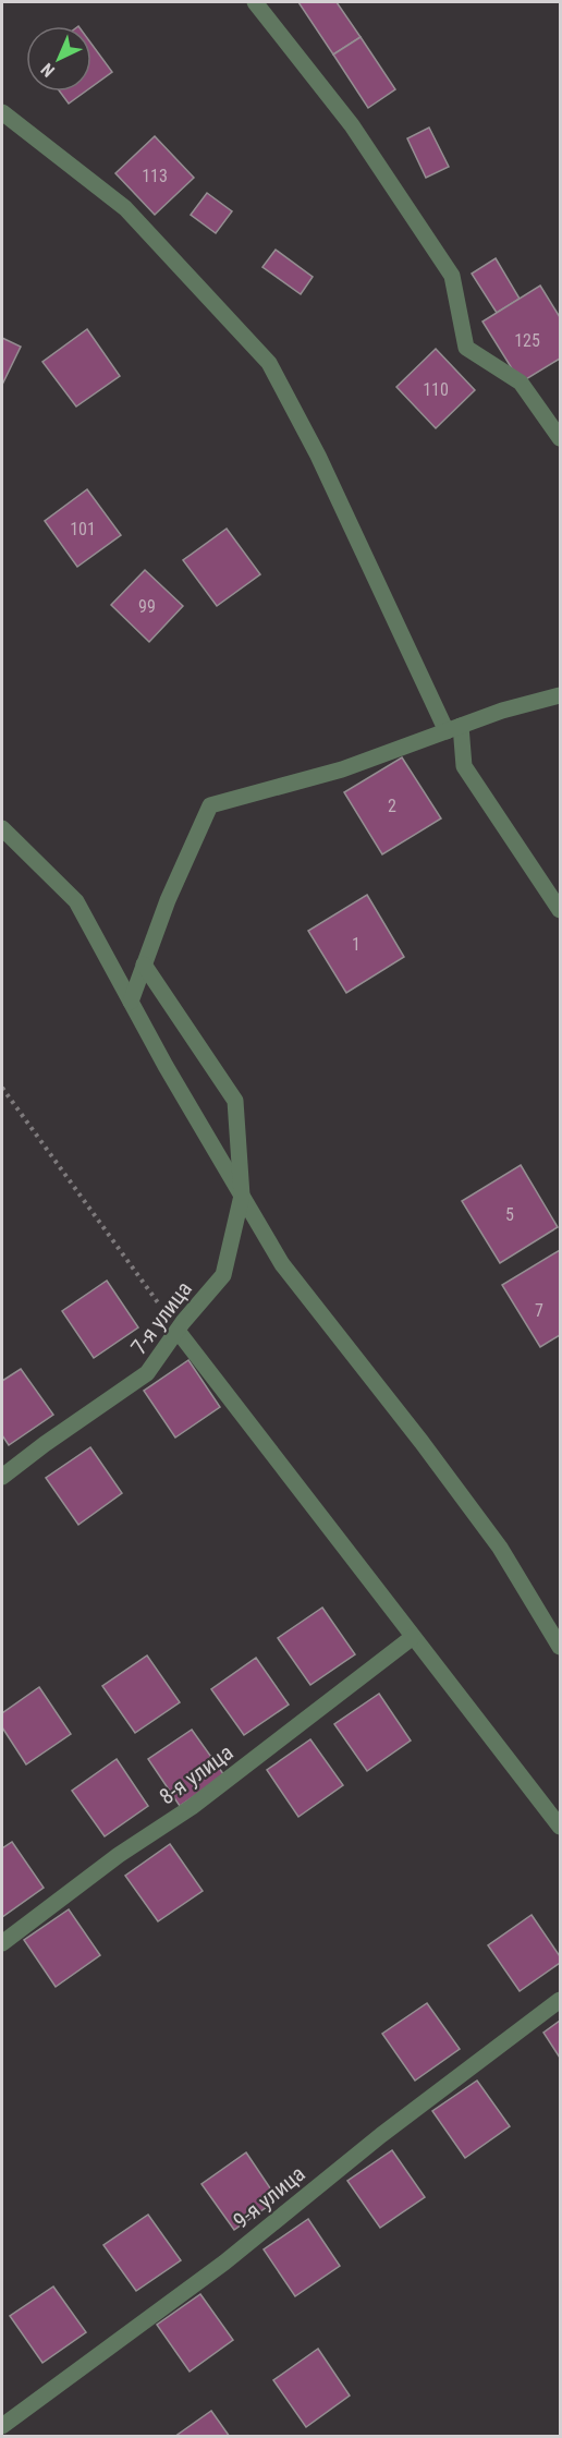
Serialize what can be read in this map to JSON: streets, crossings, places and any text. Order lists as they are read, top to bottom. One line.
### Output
{"streets":{"street":["7-я улица","8-я улица","9-я улица"]},"house_numbers":["113","125","110","101","99","2","1","5","7"],"north":"bottom left"}
